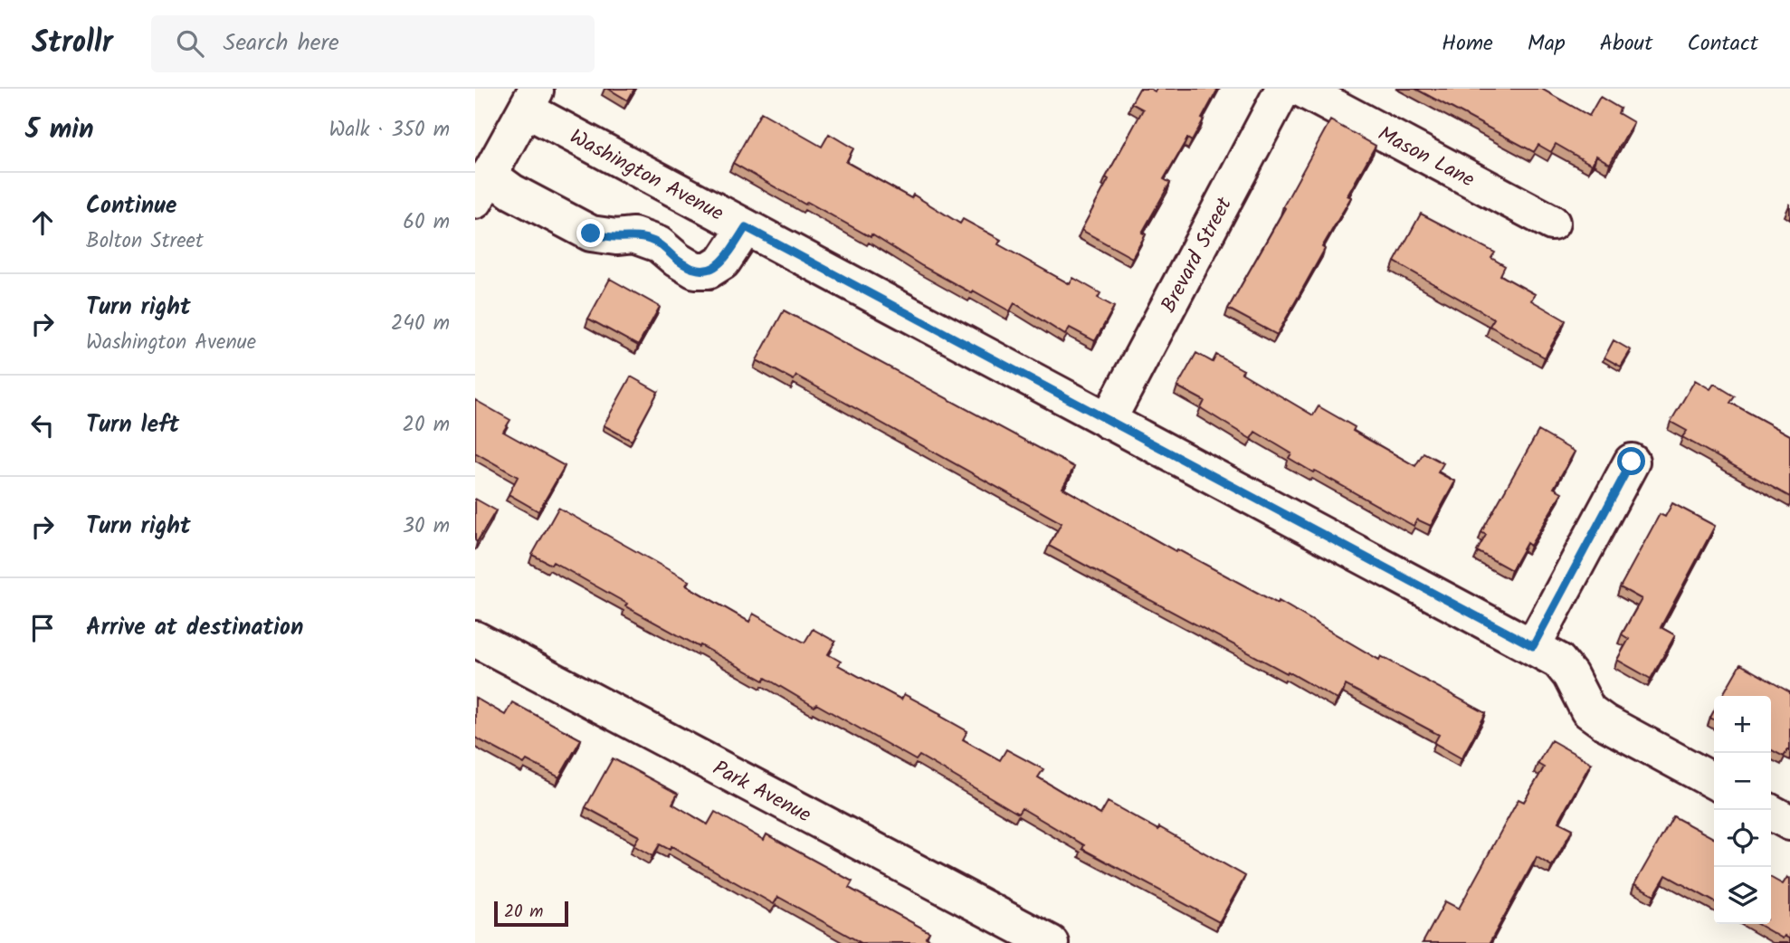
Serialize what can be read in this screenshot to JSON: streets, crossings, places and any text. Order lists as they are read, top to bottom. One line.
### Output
{"streets":{"street":["Mason Lane","Washington Avenue","Brevard Street","Park Avenue"]},"crossings":[["Washington Avenue","Brevard Street"]],"scale_bar":"20 m","page":{"header":"Strollr","search":"Search here","nav":["Home","Map","About","Contact"],"heading":["5 min","Walk · 350 m"],"list":[["Continue","Bolton Street","60 m"],["Turn right","Washington Avenue","240 m"],["Turn left","20 m"],["Turn right","30 m"],"Arrive at destination"],"map_buttons":["+","−"],"scale":"20 m"}}
